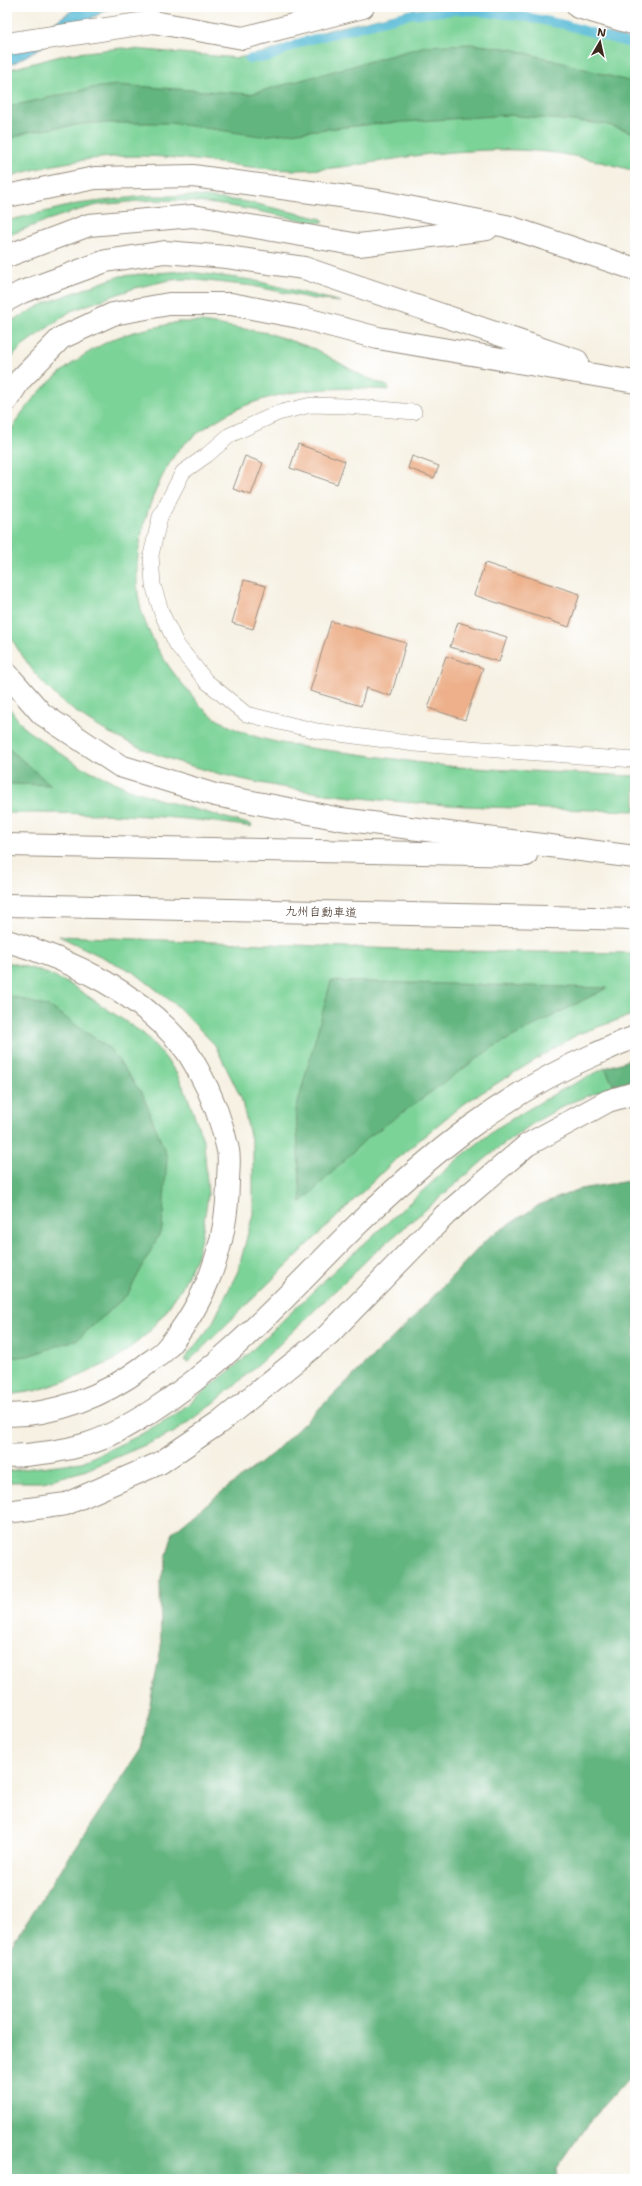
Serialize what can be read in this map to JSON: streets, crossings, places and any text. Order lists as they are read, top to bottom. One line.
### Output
{"streets":{"main road":["九州自動車道"]},"north":"top"}
